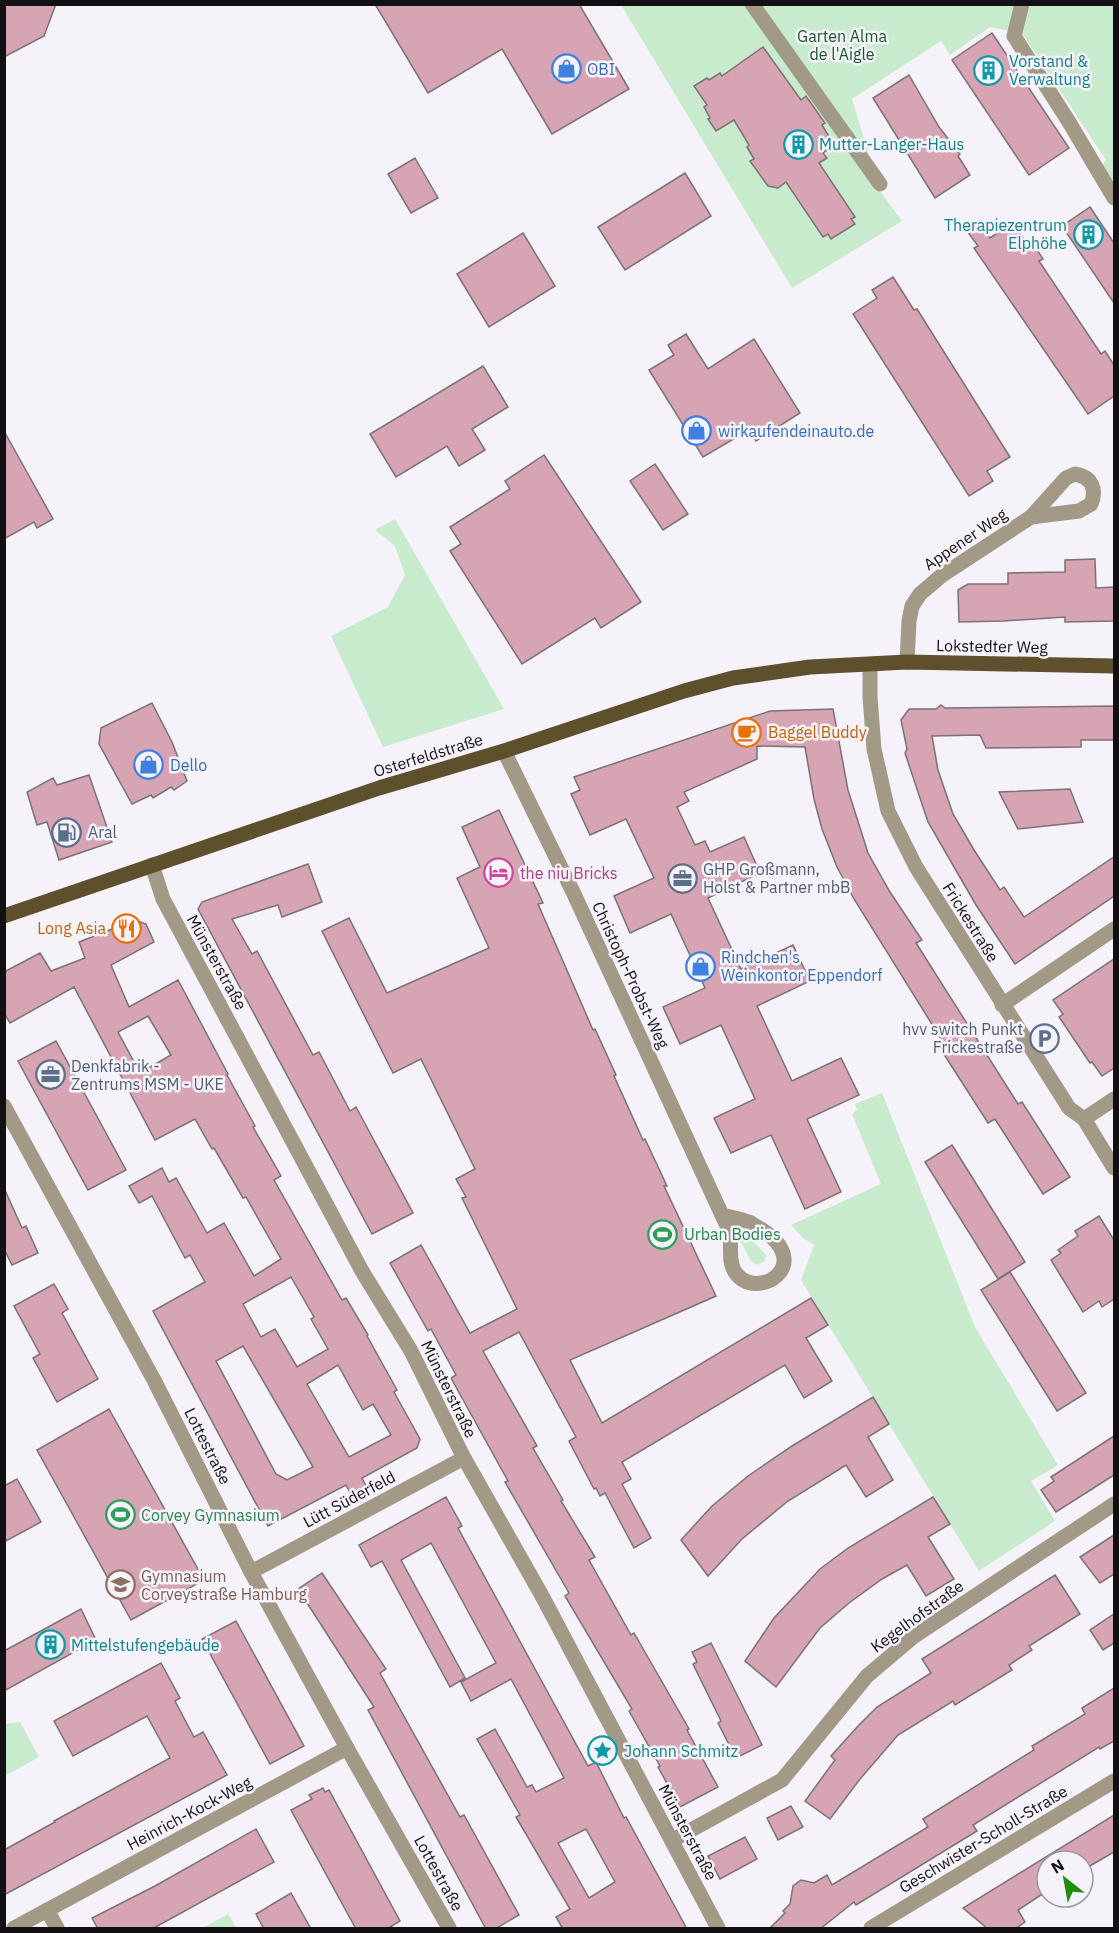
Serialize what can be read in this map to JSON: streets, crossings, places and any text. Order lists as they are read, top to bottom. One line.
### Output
{"streets":{"main road":["Lokstedter Weg","Osterfeldstraße"],"street":["Appener Weg","Frickestraße","Münsterstraße","Christoph-Probst-Weg","Lottestraße","Lütt Süderfeld","Kegelhofstraße","Heinrich-Kock-Weg","Geschwister-Scholl-Straße"]},"crossings":[["Appener Weg","Lokstedter Weg"],["Lokstedter Weg","Osterfeldstraße"],["Lokstedter Weg","Frickestraße"],["Osterfeldstraße","Frickestraße"],["Osterfeldstraße","Münsterstraße"],["Osterfeldstraße","Christoph-Probst-Weg"],["Münsterstraße","Lütt Süderfeld"],["Münsterstraße","Kegelhofstraße"],["Lottestraße","Lütt Süderfeld"],["Lottestraße","Heinrich-Kock-Weg"]],"parks":["Garten Alma de l'Aigle"],"places":{"shop":["OBI","wirkaufendeinauto.de","Dello","Rindchen's Weinkontor Eppendorf"],"building":["Vorstand & Verwaltung","Mutter-Langer-Haus","Therapiezentrum Elphöhe","Mittelstufengebäude"],"cafe":["Baggel Buddy"],"fuel station":["Aral"],"hotel":["the niu Bricks"],"office":["GHP Großmann, Holst & Partner mbB","Denkfabrik - Zentrums MSM - UKE"],"restaurant":["Long Asia"],"parking":["hvv switch Punkt Frickestraße"],"sports":["Urban Bodies","Corvey Gymnasium"],"school or university":["Gymnasium Corveystraße Hamburg"],"place":["Johann Schmitz"]},"north":"top left"}
